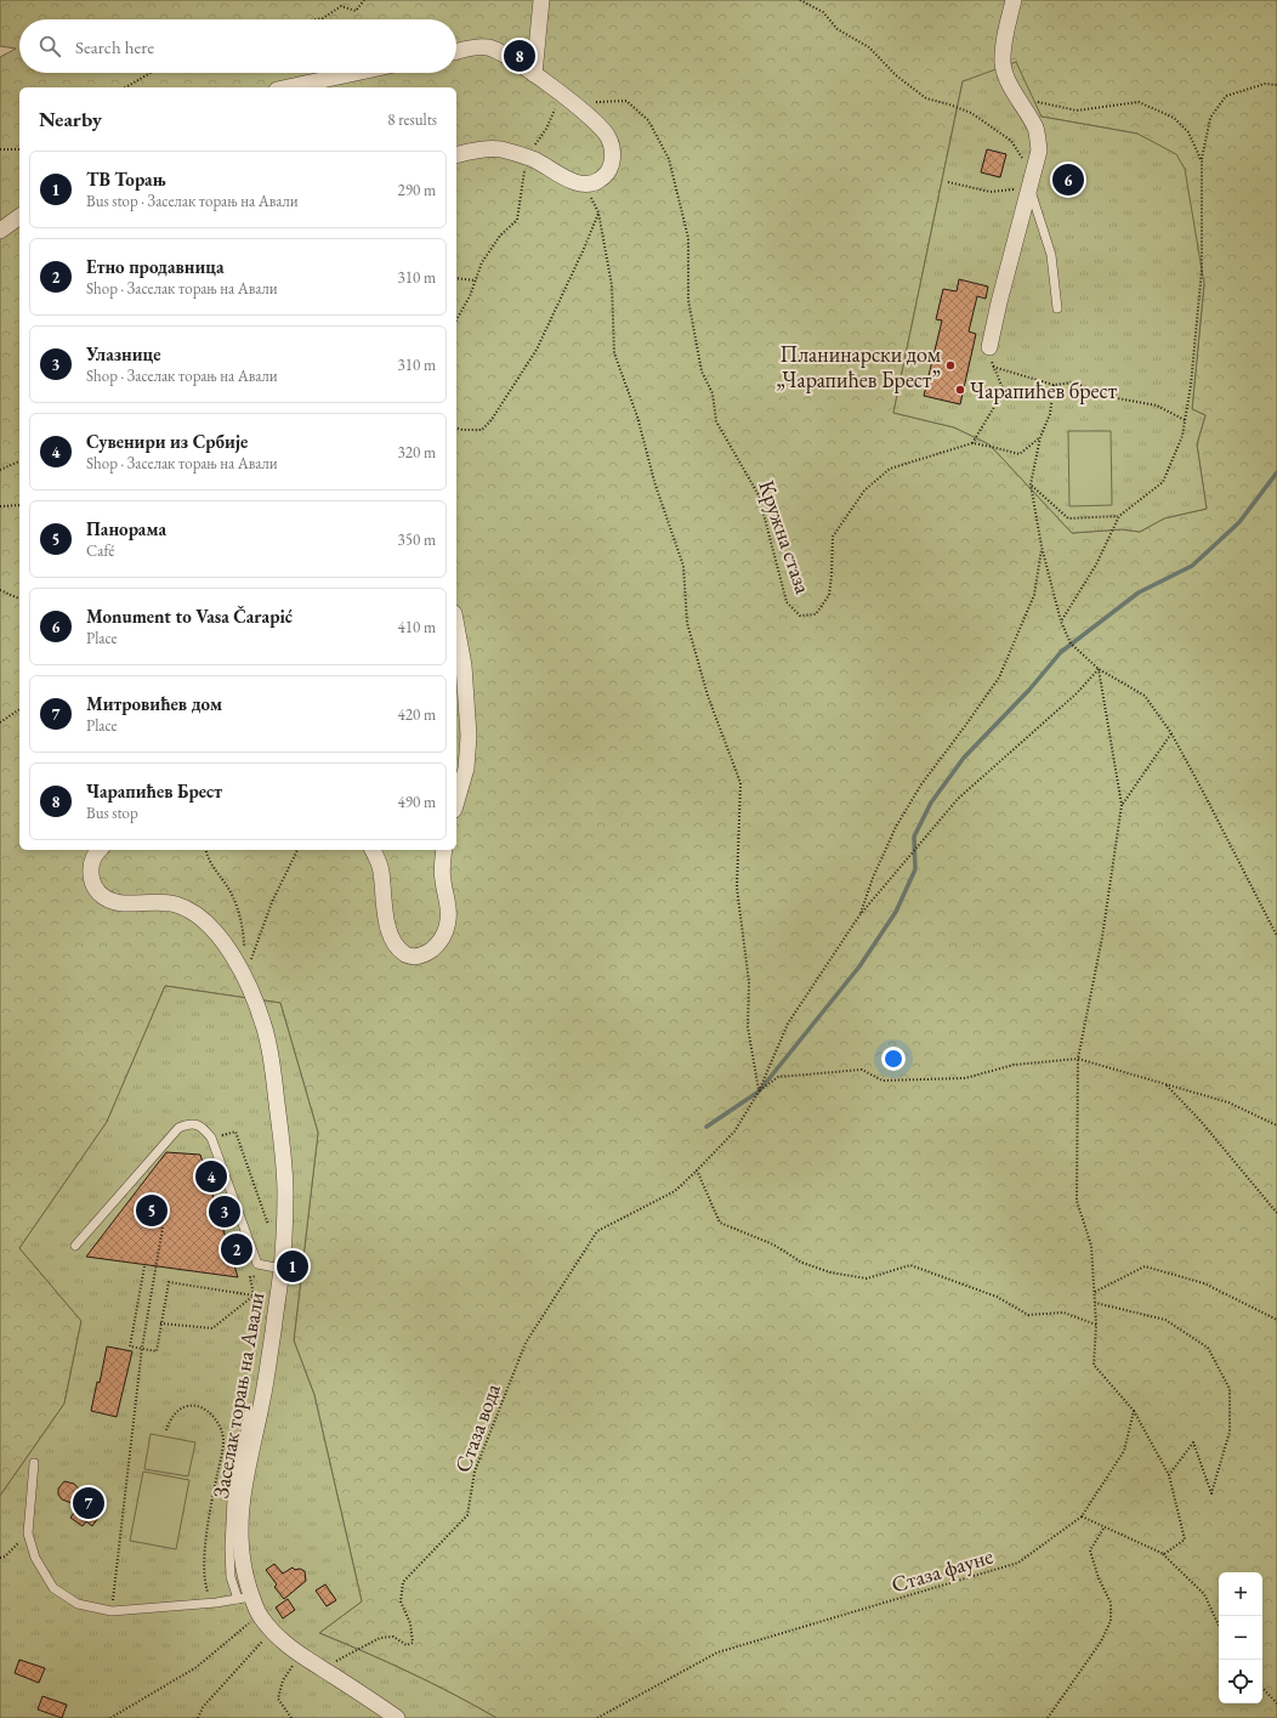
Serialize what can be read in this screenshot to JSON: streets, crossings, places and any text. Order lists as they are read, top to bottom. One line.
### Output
{"streets":{"street":["Заселак торањ на Авали"],"path":["Кружна стаза","Стаза вода","Стаза фауне"]},"crossings":[["Заселак торањ на Авали","Стаза вода"]],"places":["Планинарски дом „Чарапићев Брест”","Чарапићев брест"],"page":{"search":"Search here","pins":["8","6","4","5","3","2","1","7"],"heading":["Nearby","8 results"],"list":[{"mark":"1","name":"ТВ Торањ","note":"Bus stop · Заселак торањ на Авали","value":"290 m"},{"mark":"2","name":"Етно продавница","note":"Shop · Заселак торањ на Авали","value":"310 m"},{"mark":"3","name":"Улазнице","note":"Shop · Заселак торањ на Авали","value":"310 m"},{"mark":"4","name":"Сувенири из Србије","note":"Shop · Заселак торањ на Авали","value":"320 m"},{"mark":"5","name":"Панорама","note":"Café","value":"350 m"},{"mark":"6","name":"Monument to Vasa Čarapić","note":"Place","value":"410 m"},{"mark":"7","name":"Митровићев дом","note":"Place","value":"420 m"},{"mark":"8","name":"Чарапићев Брест","note":"Bus stop","value":"490 m"}],"map_buttons":["+","−"]}}
